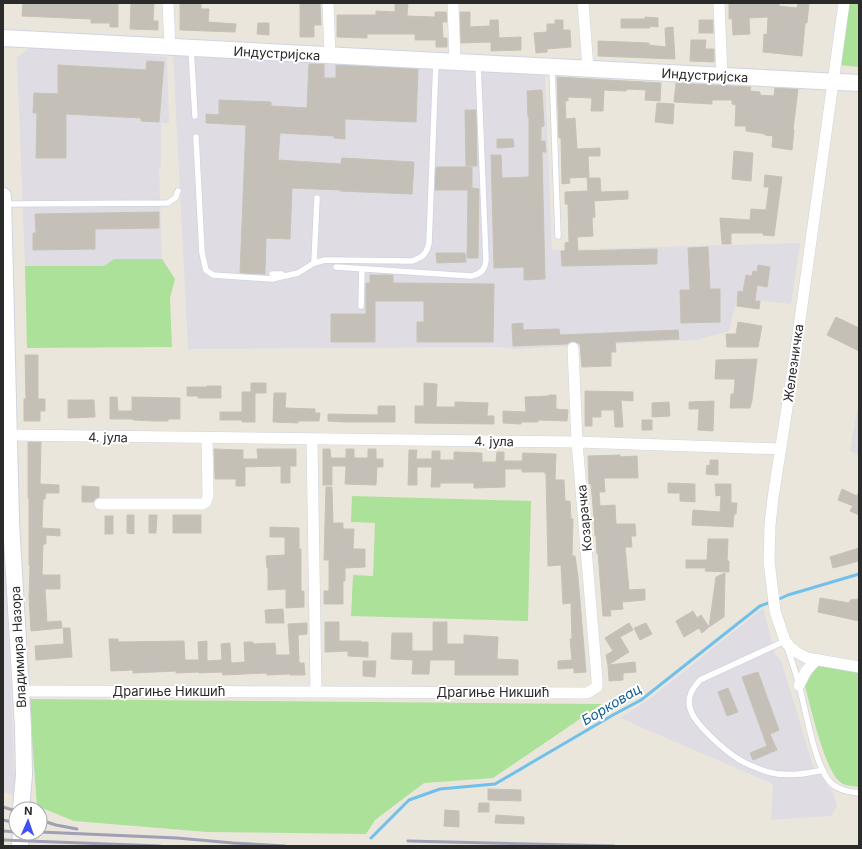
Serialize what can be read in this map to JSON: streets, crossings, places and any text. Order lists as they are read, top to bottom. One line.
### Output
{"streets":{"main road":["Индустријска","Владимира Назора"],"street":["Железничка","4. јула","Козарачка","Драгиње Никшић"]},"crossings":[["Индустријска","Железничка"],["Железничка","4. јула"],["4. јула","Козарачка"],["4. јула","Владимира Назора"],["Козарачка","Драгиње Никшић"],["Владимира Назора","Драгиње Никшић"]],"water":["Борковац"],"north":"top"}
